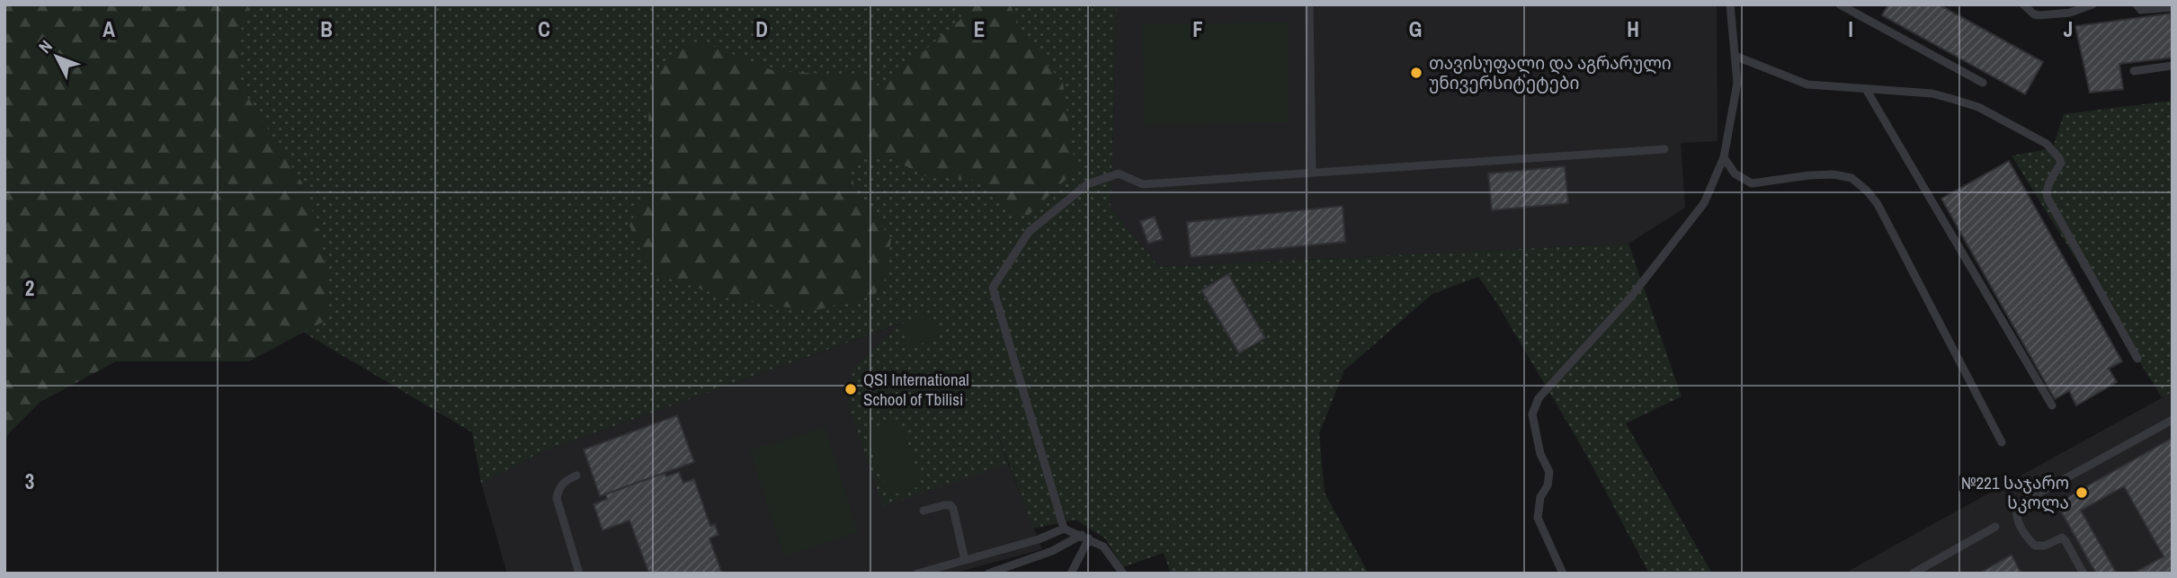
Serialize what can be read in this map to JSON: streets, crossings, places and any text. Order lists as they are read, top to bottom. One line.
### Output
{"places":["თავისუფალი და აგრარული უნივერსიტეტები","QSI International School of Tbilisi","№221 საჯარო სკოლა"],"north":"top left","grid":{"columns":["A","B","C","D","E","F","G","H","I","J"],"rows":["2","3"]}}
